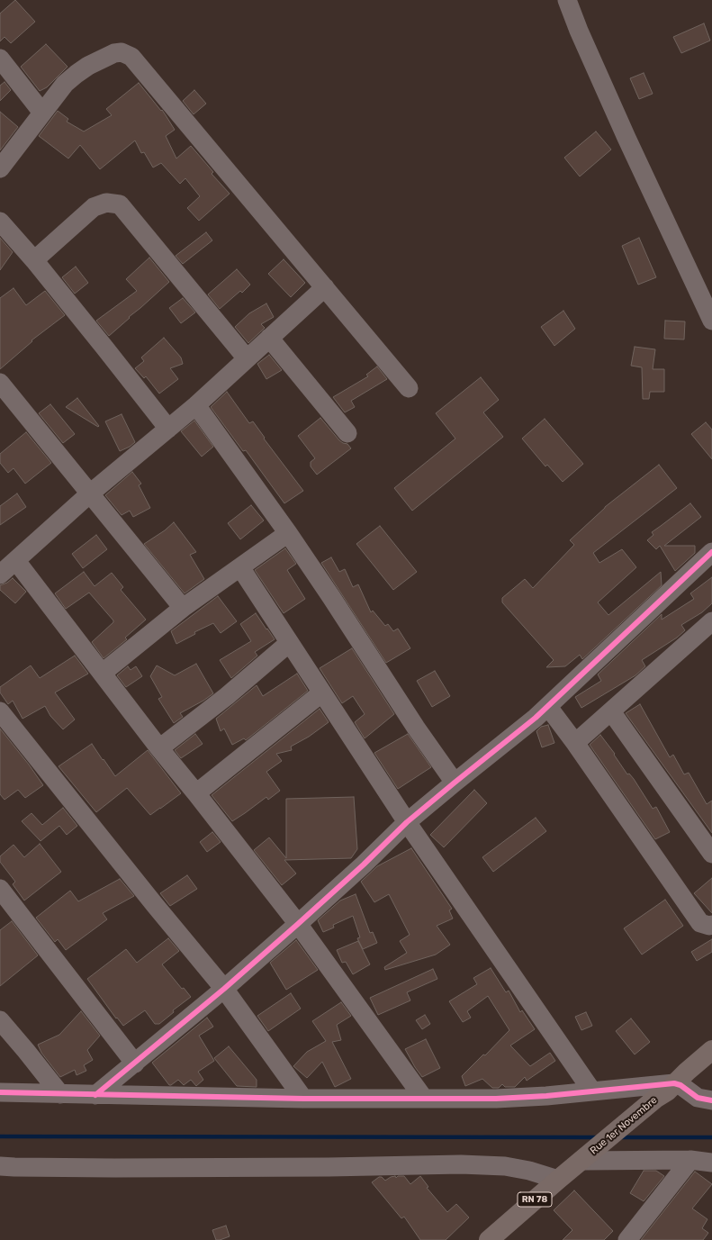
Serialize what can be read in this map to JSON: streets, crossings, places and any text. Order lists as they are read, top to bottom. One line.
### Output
{"streets":{"main road":["Rue 1er Novembre","RN 78"]},"crossings":[["Rue 1er Novembre","RN 78"]]}
